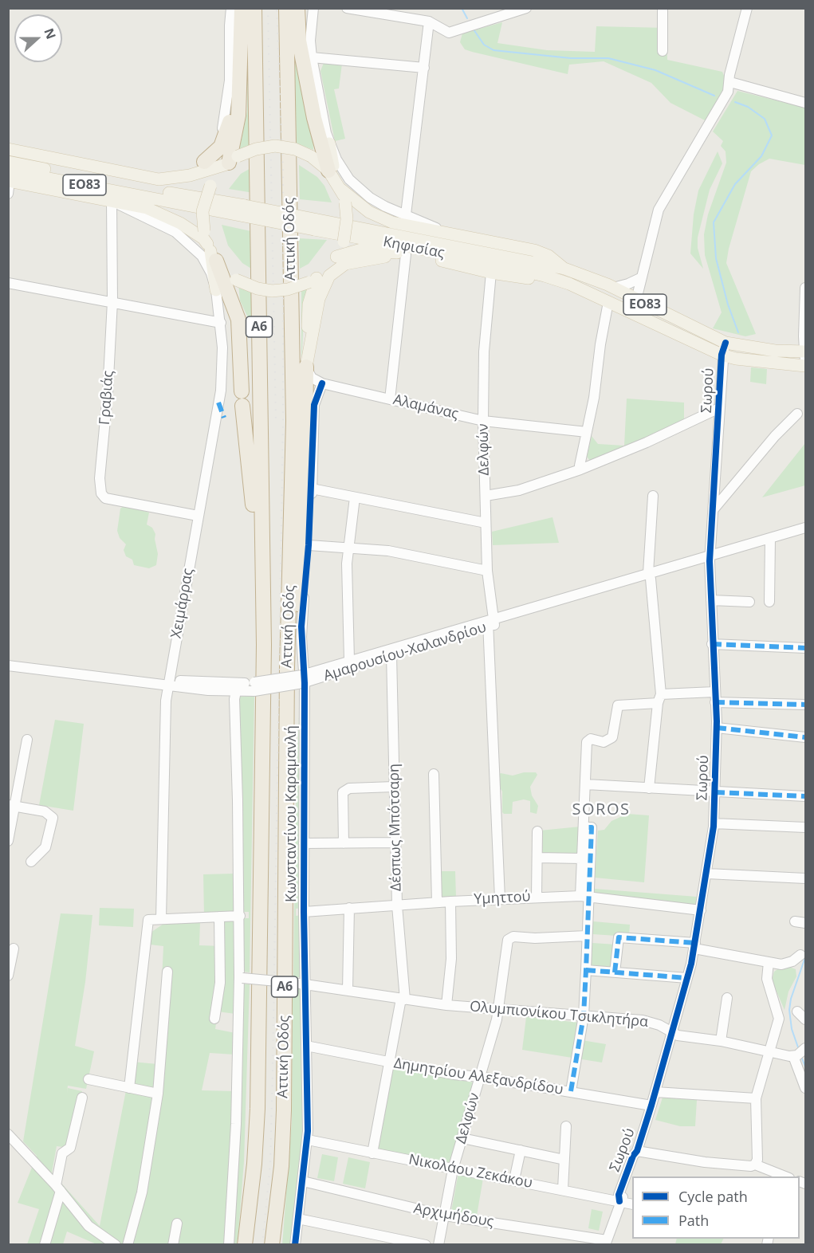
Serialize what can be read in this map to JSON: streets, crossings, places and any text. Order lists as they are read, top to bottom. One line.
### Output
{"streets":{"highway":["Αττική Οδός","Α6"],"main road":["ΕΟ83","Κηφισίας"],"street":["Σωρού","Γραβιάς","Αλαμάνας","Δελφών","Χειμάρρας","Αμαρουσίου-Χαλανδρίου","Κωνσταντίνου Καραμανλή","Δέσπως Μπότσαρη","Υμηττού","Ολυμπιονίκου Τσικλητήρα","Δημητρίου Αλεξανδρίδου","Νικολάου Ζεκάκου","Αρχιμήδους"]},"crossings":[["Αττική Οδός","Αμαρουσίου-Χαλανδρίου"],["Κηφισίας","Σωρού"],["Σωρού","Αμαρουσίου-Χαλανδρίου"],["Σωρού","Υμηττού"],["Σωρού","Ολυμπιονίκου Τσικλητήρα"],["Σωρού","Δημητρίου Αλεξανδρίδου"],["Σωρού","Νικολάου Ζεκάκου"],["Σωρού","Αρχιμήδους"],["Γραβιάς","Χειμάρρας"],["Αλαμάνας","Δελφών"],["Αλαμάνας","Κωνσταντίνου Καραμανλή"],["Δελφών","Αμαρουσίου-Χαλανδρίου"],["Δελφών","Υμηττού"],["Δελφών","Ολυμπιονίκου Τσικλητήρα"],["Δελφών","Δημητρίου Αλεξανδρίδου"],["Δελφών","Νικολάου Ζεκάκου"],["Δελφών","Αρχιμήδους"],["Χειμάρρας","Αμαρουσίου-Χαλανδρίου"],["Αμαρουσίου-Χαλανδρίου","Κωνσταντίνου Καραμανλή"],["Αμαρουσίου-Χαλανδρίου","Δέσπως Μπότσαρη"],["Κωνσταντίνου Καραμανλή","Υμηττού"],["Κωνσταντίνου Καραμανλή","Ολυμπιονίκου Τσικλητήρα"],["Κωνσταντίνου Καραμανλή","Δημητρίου Αλεξανδρίδου"],["Κωνσταντίνου Καραμανλή","Νικολάου Ζεκάκου"],["Κωνσταντίνου Καραμανλή","Αρχιμήδους"],["Δέσπως Μπότσαρη","Υμηττού"],["Δέσπως Μπότσαρη","Ολυμπιονίκου Τσικλητήρα"],["Δέσπως Μπότσαρη","Δημητρίου Αλεξανδρίδου"],["Δέσπως Μπότσαρη","Νικολάου Ζεκάκου"]],"districts":["SOROS"],"legend":["Cycle path","Path"],"north":"right"}
